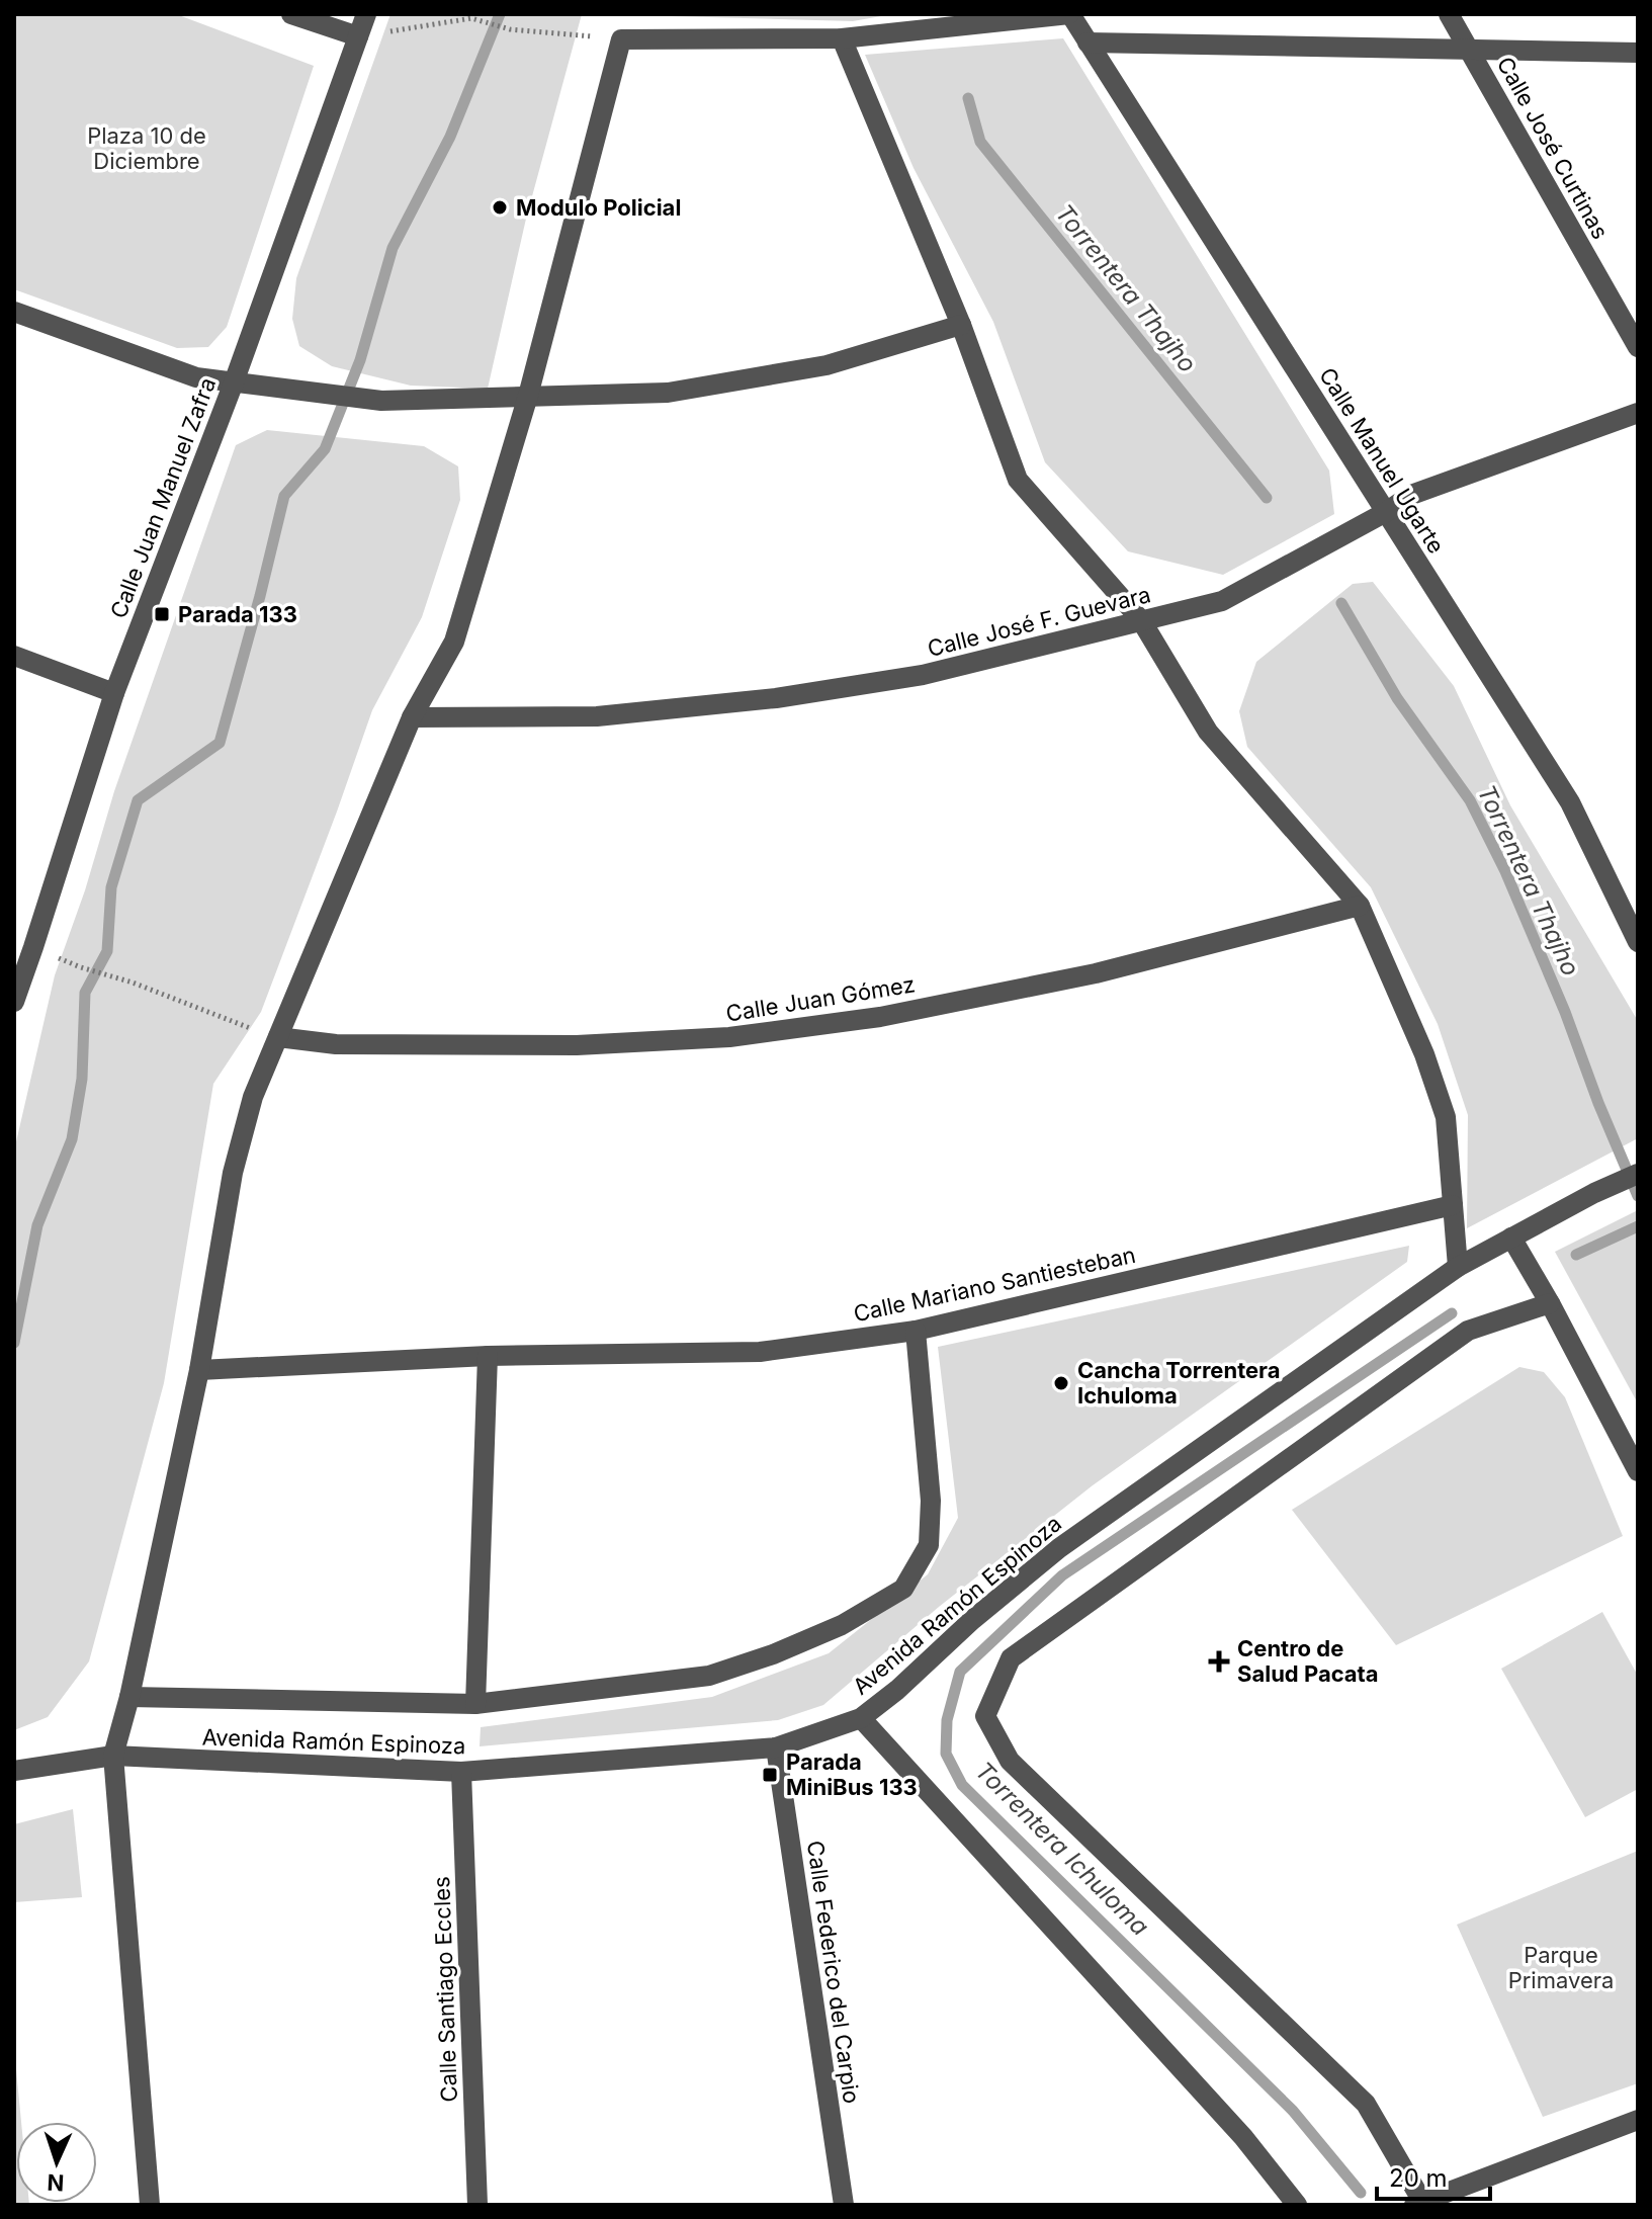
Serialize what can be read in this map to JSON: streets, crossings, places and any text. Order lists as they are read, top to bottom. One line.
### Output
{"streets":{"street":["Calle José Curtinas","Calle Manuel Ugarte","Calle Juan Manuel Zafra","Calle José F. Guevara","Calle Juan Gómez","Calle Mariano Santiesteban","Avenida Ramón Espinoza","Calle Federico del Carpio","Calle Santiago Eccles"]},"crossings":[["Calle Manuel Ugarte","Calle José F. Guevara"],["Avenida Ramón Espinoza","Calle Federico del Carpio"],["Avenida Ramón Espinoza","Calle Santiago Eccles"]],"water":["Torrentera Thajho","Torrentera Ichuloma"],"parks":["Plaza 10 de Diciembre","Parque Primavera"],"places":{"other":["Modulo Policial","Cancha Torrentera Ichuloma"],"transit":["Parada 133","Parada MiniBus 133"],"health":["Centro de Salud Pacata"]},"scale_bar":"20 m","north":"bottom"}
